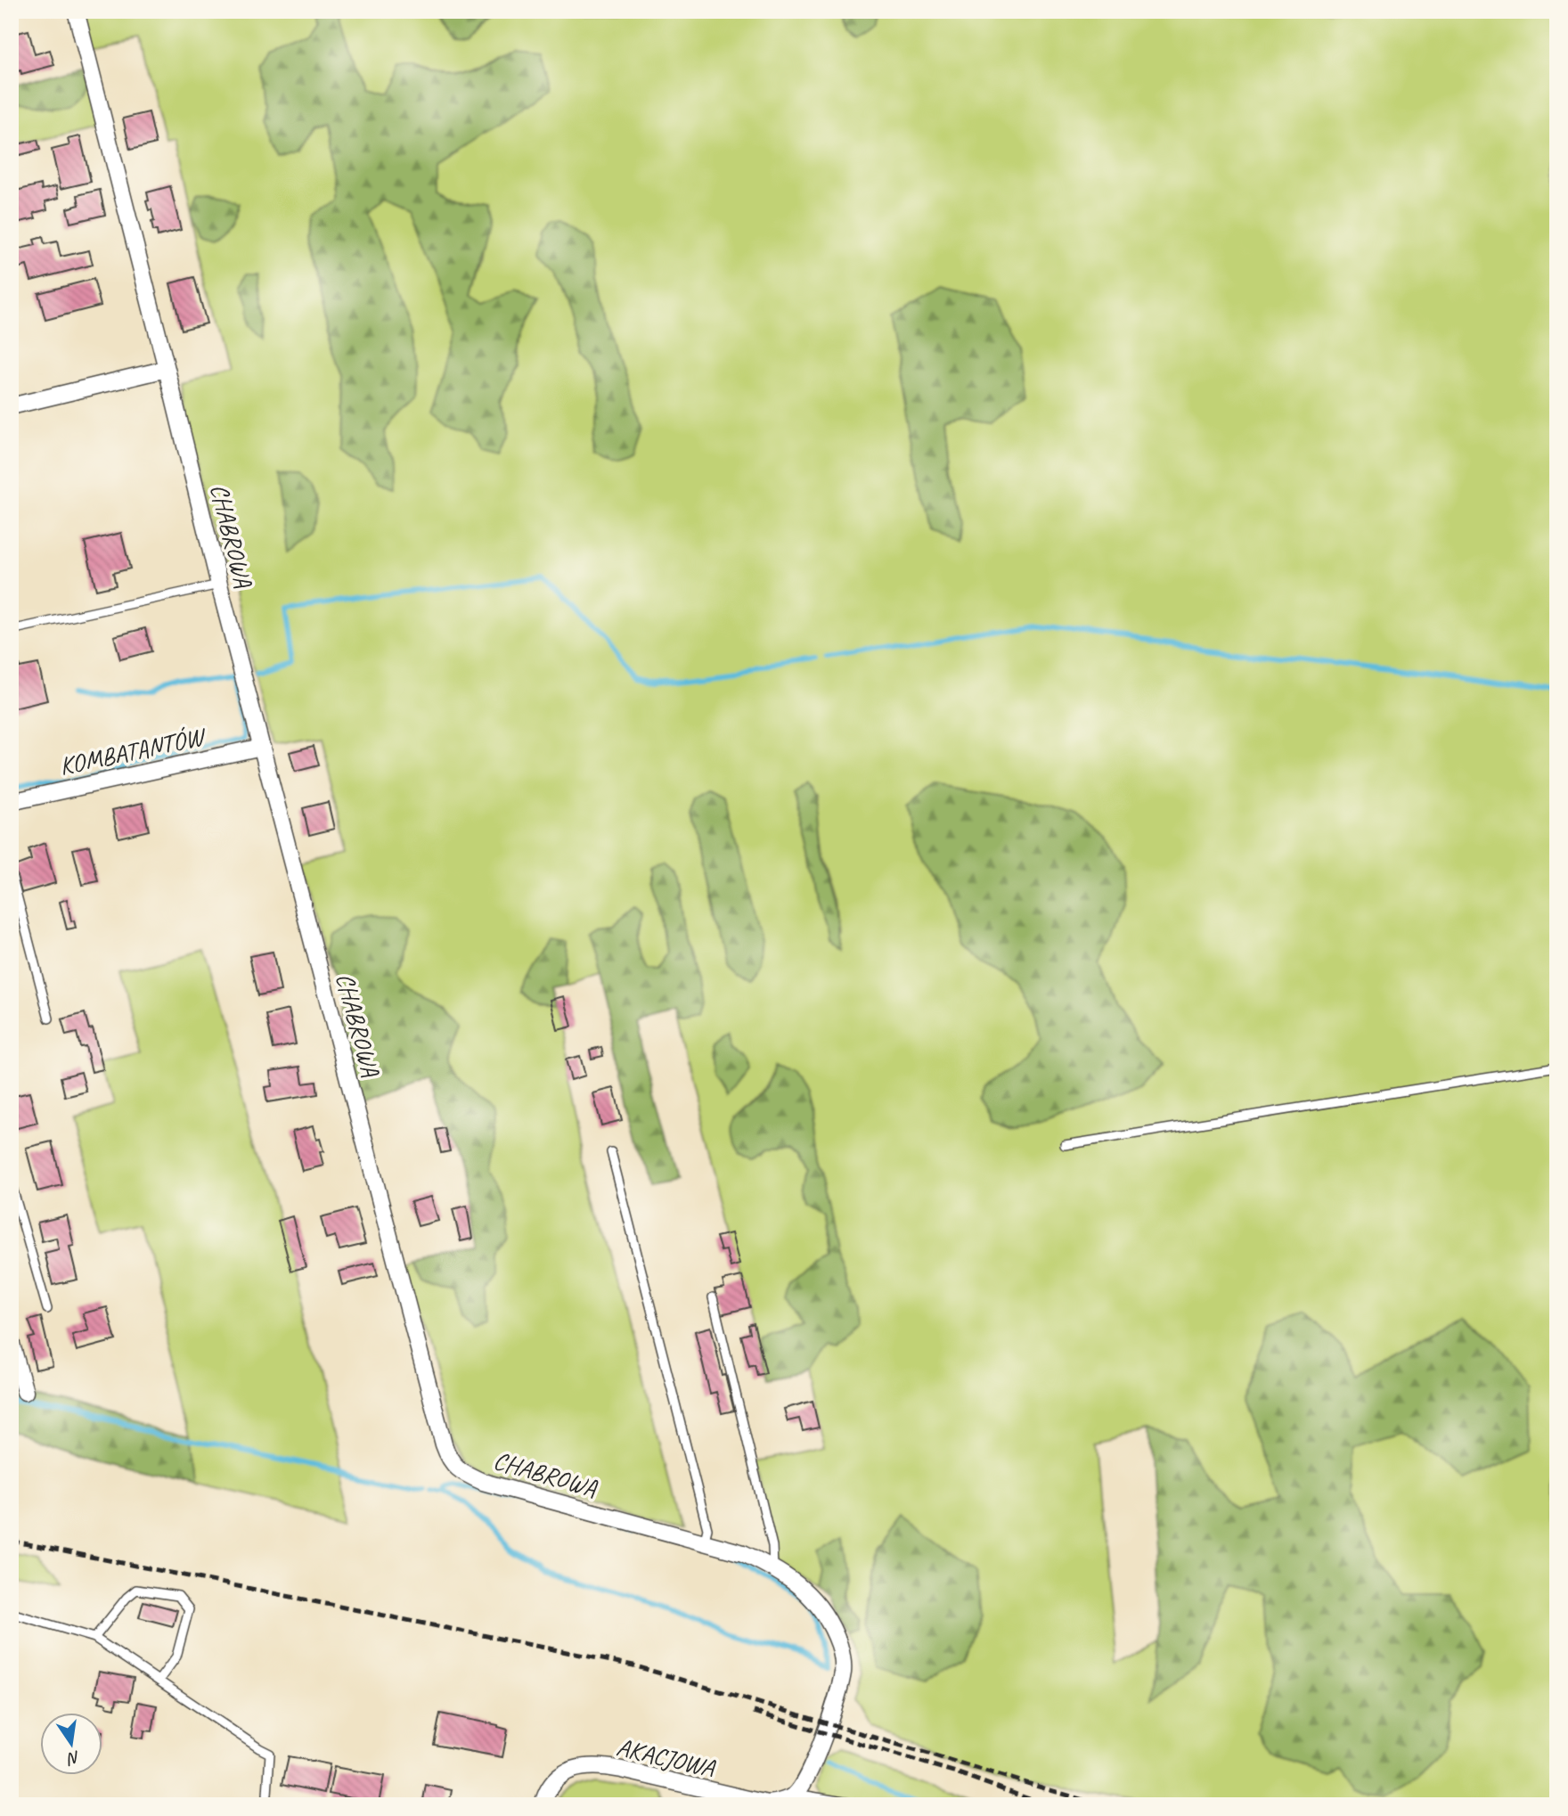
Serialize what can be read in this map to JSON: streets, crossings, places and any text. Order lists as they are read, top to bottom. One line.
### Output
{"streets":{"street":["CHABROWA","KOMBATANTÓW","AKACJOWA"]},"crossings":[["CHABROWA","KOMBATANTÓW"],["CHABROWA","AKACJOWA"]],"north":"bottom"}
